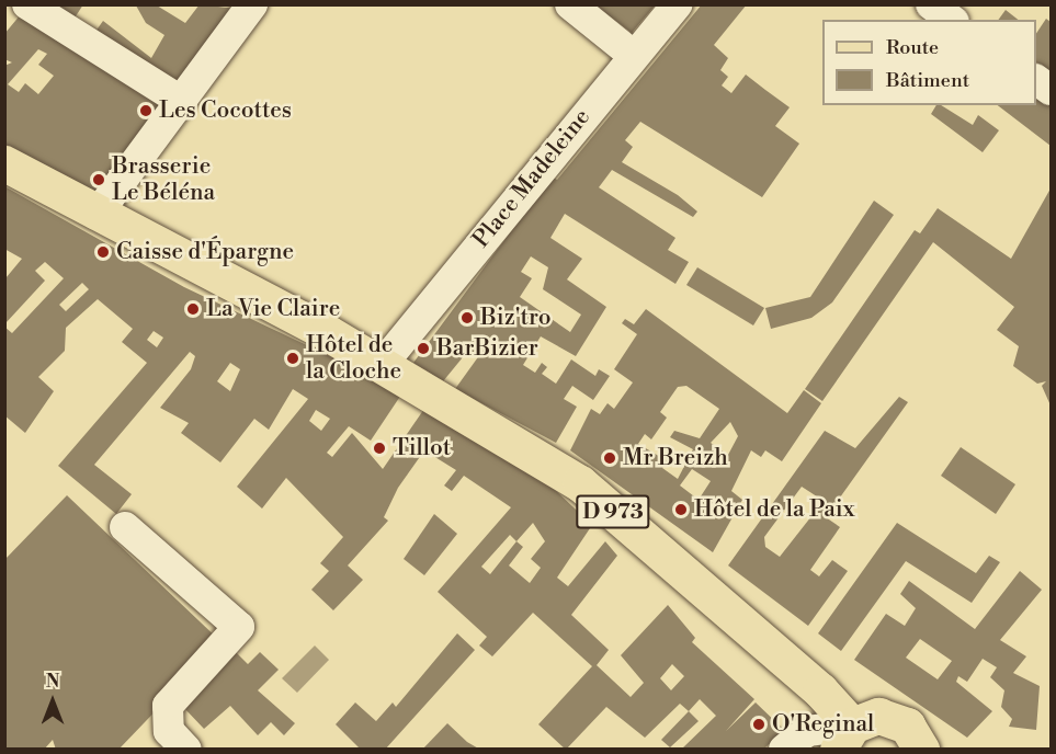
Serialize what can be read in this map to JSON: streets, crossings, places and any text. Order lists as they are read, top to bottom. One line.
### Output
{"streets":{"main road":["D 973"],"street":["Place Madeleine"]},"crossings":[["Place Madeleine","D 973"]],"places":["Les Cocottes","Brasserie Le Béléna","Caisse d'Épargne","La Vie Claire","Biz'tro","BarBizier","Hôtel de la Cloche","Tillot","Mr Breizh","Hôtel de la Paix","O'Reginal"],"legend":["Route","Bâtiment"],"north":"top"}
